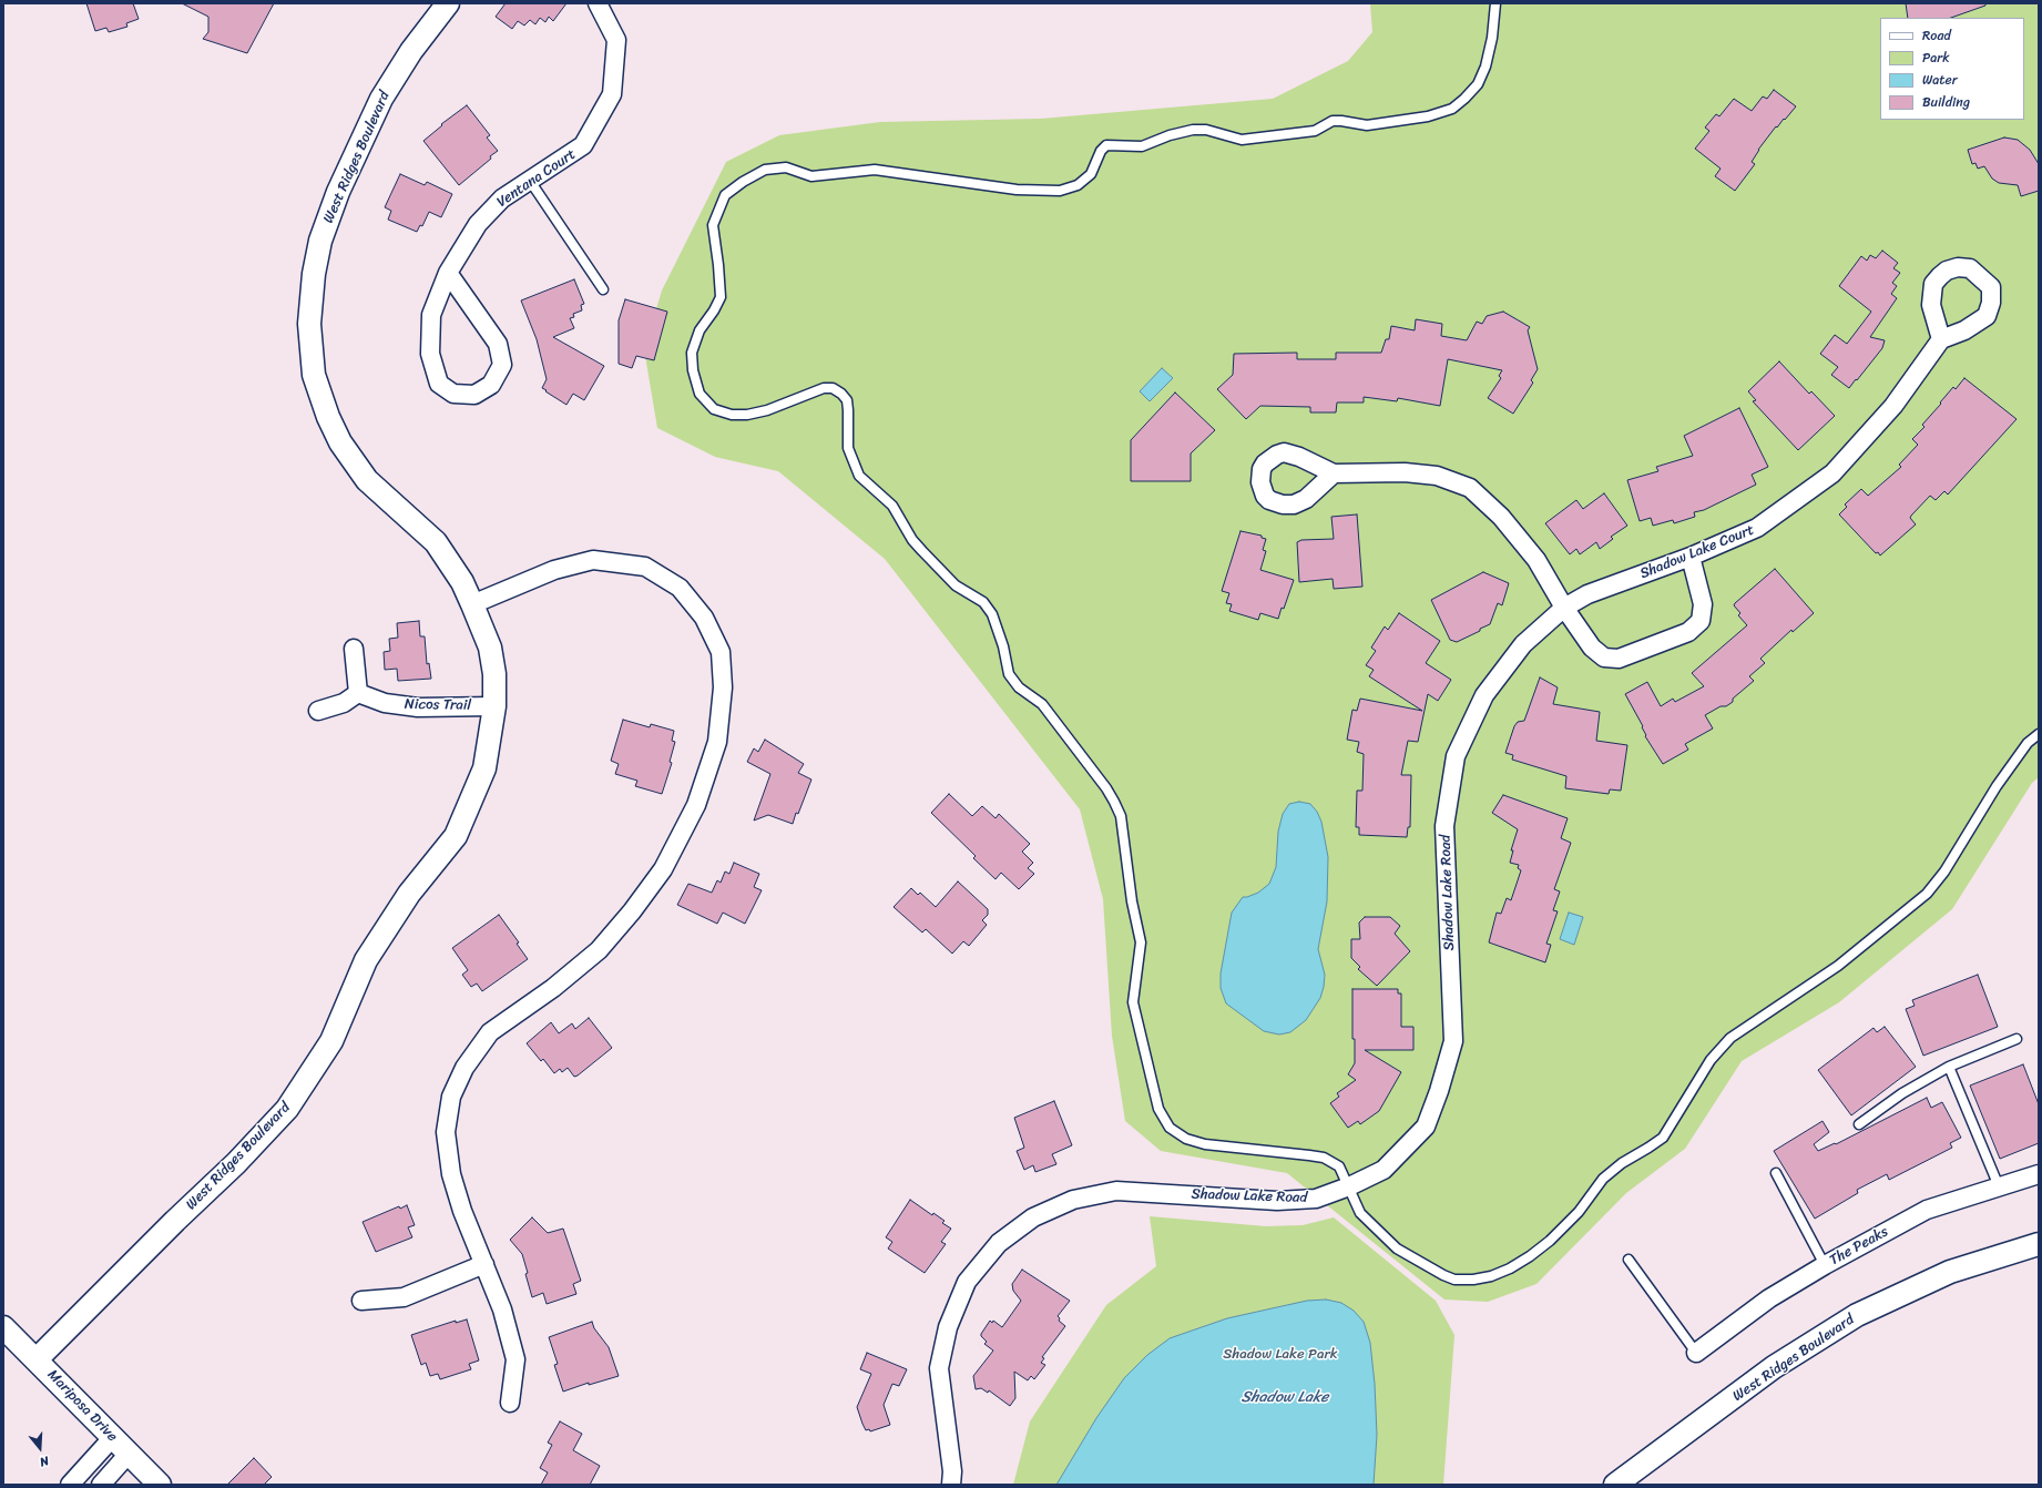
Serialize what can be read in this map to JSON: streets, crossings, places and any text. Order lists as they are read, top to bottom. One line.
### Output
{"streets":{"street":["West Ridges Boulevard","Ventana Court","Shadow Lake Court","Nicos Trail","Shadow Lake Road","The Peaks","Mariposa Drive"]},"crossings":[["West Ridges Boulevard","Nicos Trail"],["West Ridges Boulevard","Mariposa Drive"],["Shadow Lake Court","Shadow Lake Road"]],"water":["Shadow Lake"],"parks":["Shadow Lake Park"],"legend":["Road","Park","Water","Building"],"north":"bottom"}
